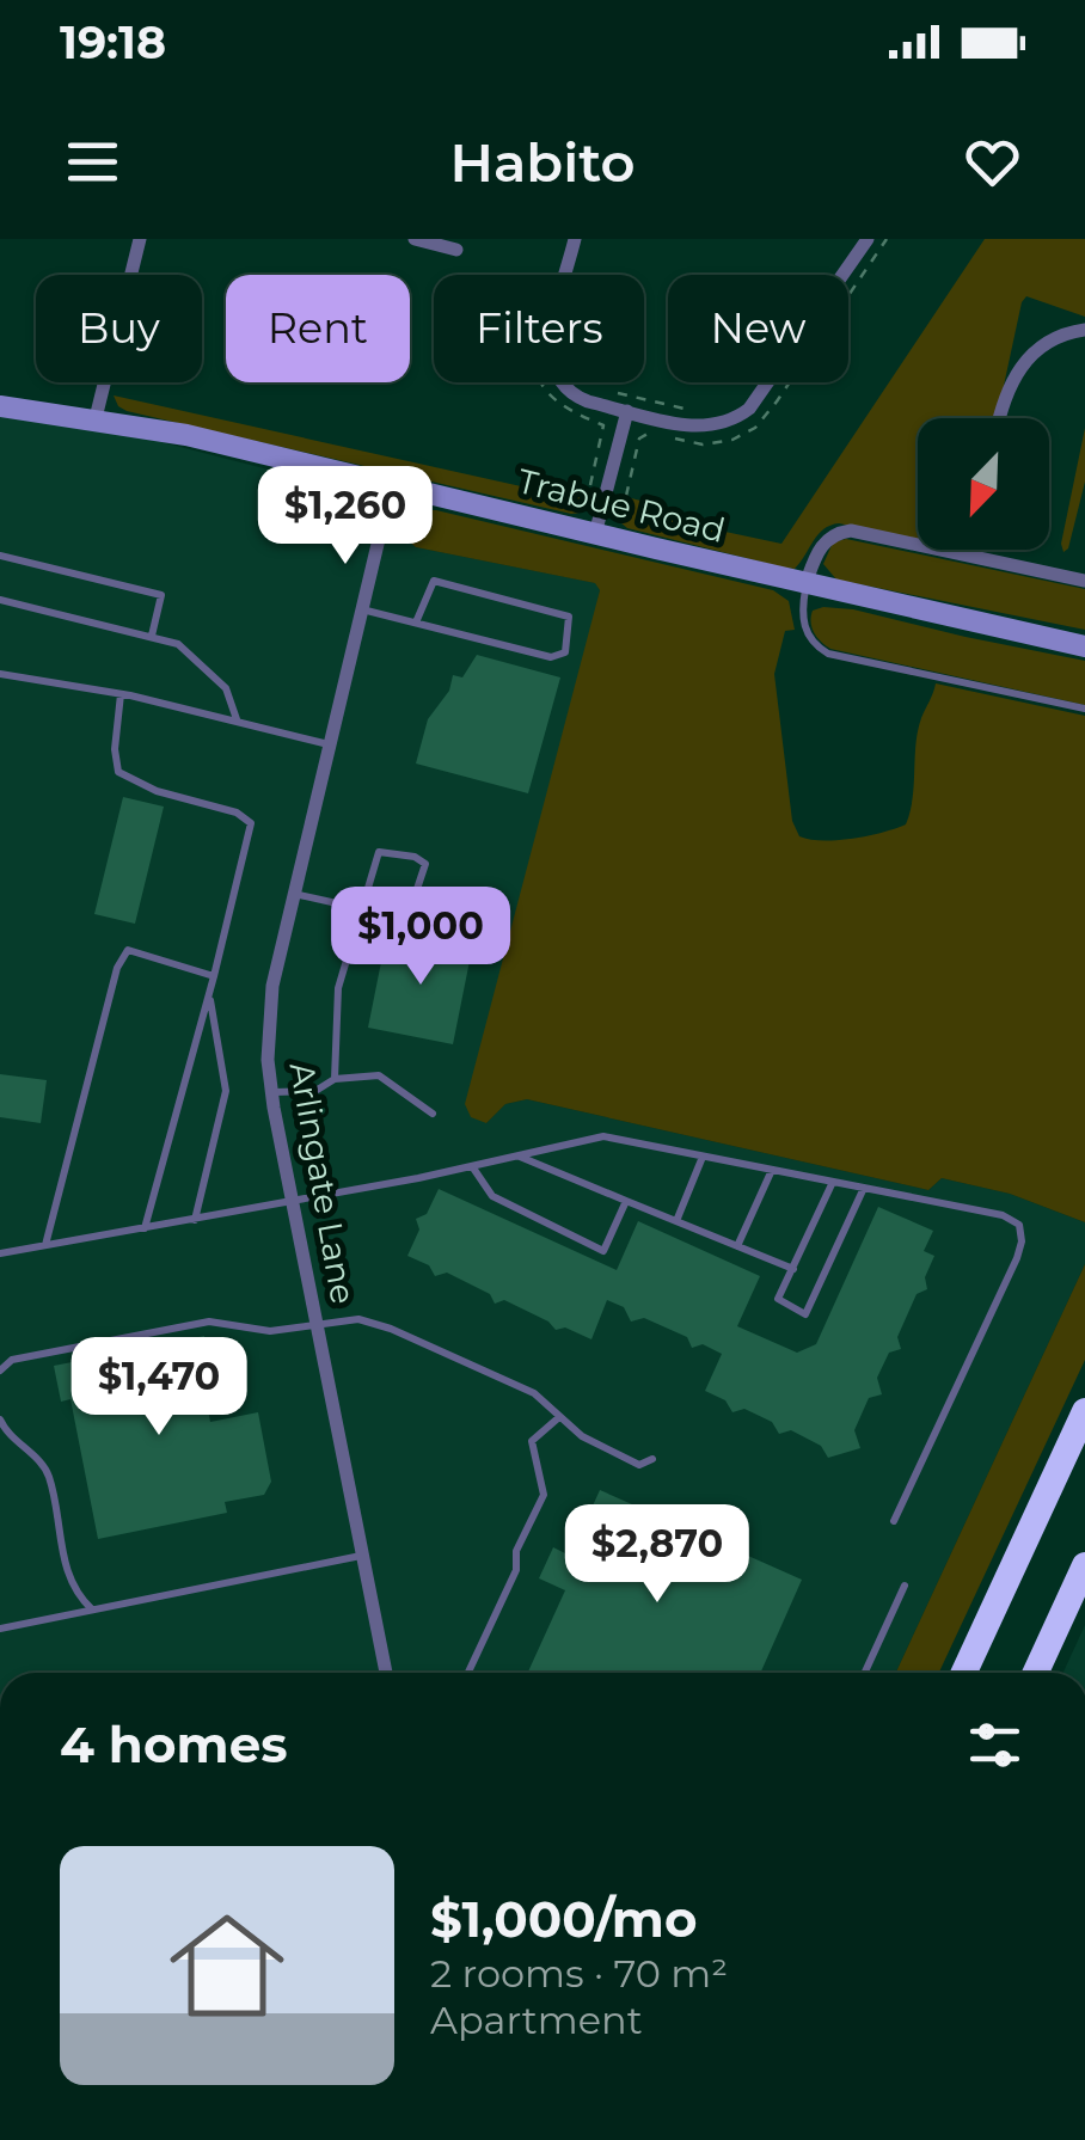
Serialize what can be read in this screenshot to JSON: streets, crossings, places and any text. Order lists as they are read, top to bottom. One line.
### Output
{"streets":{"main road":["Trabue Road"],"street":["Arlingate Lane"]},"crossings":[["Trabue Road","Arlingate Lane"]],"north":"bottom left","page":{"status":"19:18","header":"Habito","chip":["Buy","Rent","Filters","New"],"price":["$1,260","$1,000","$1,470","$2,870"],"heading":"4 homes","list":[{"name":"$1,000/mo","note":"2 rooms · 70 m² · Apartment"}]}}
